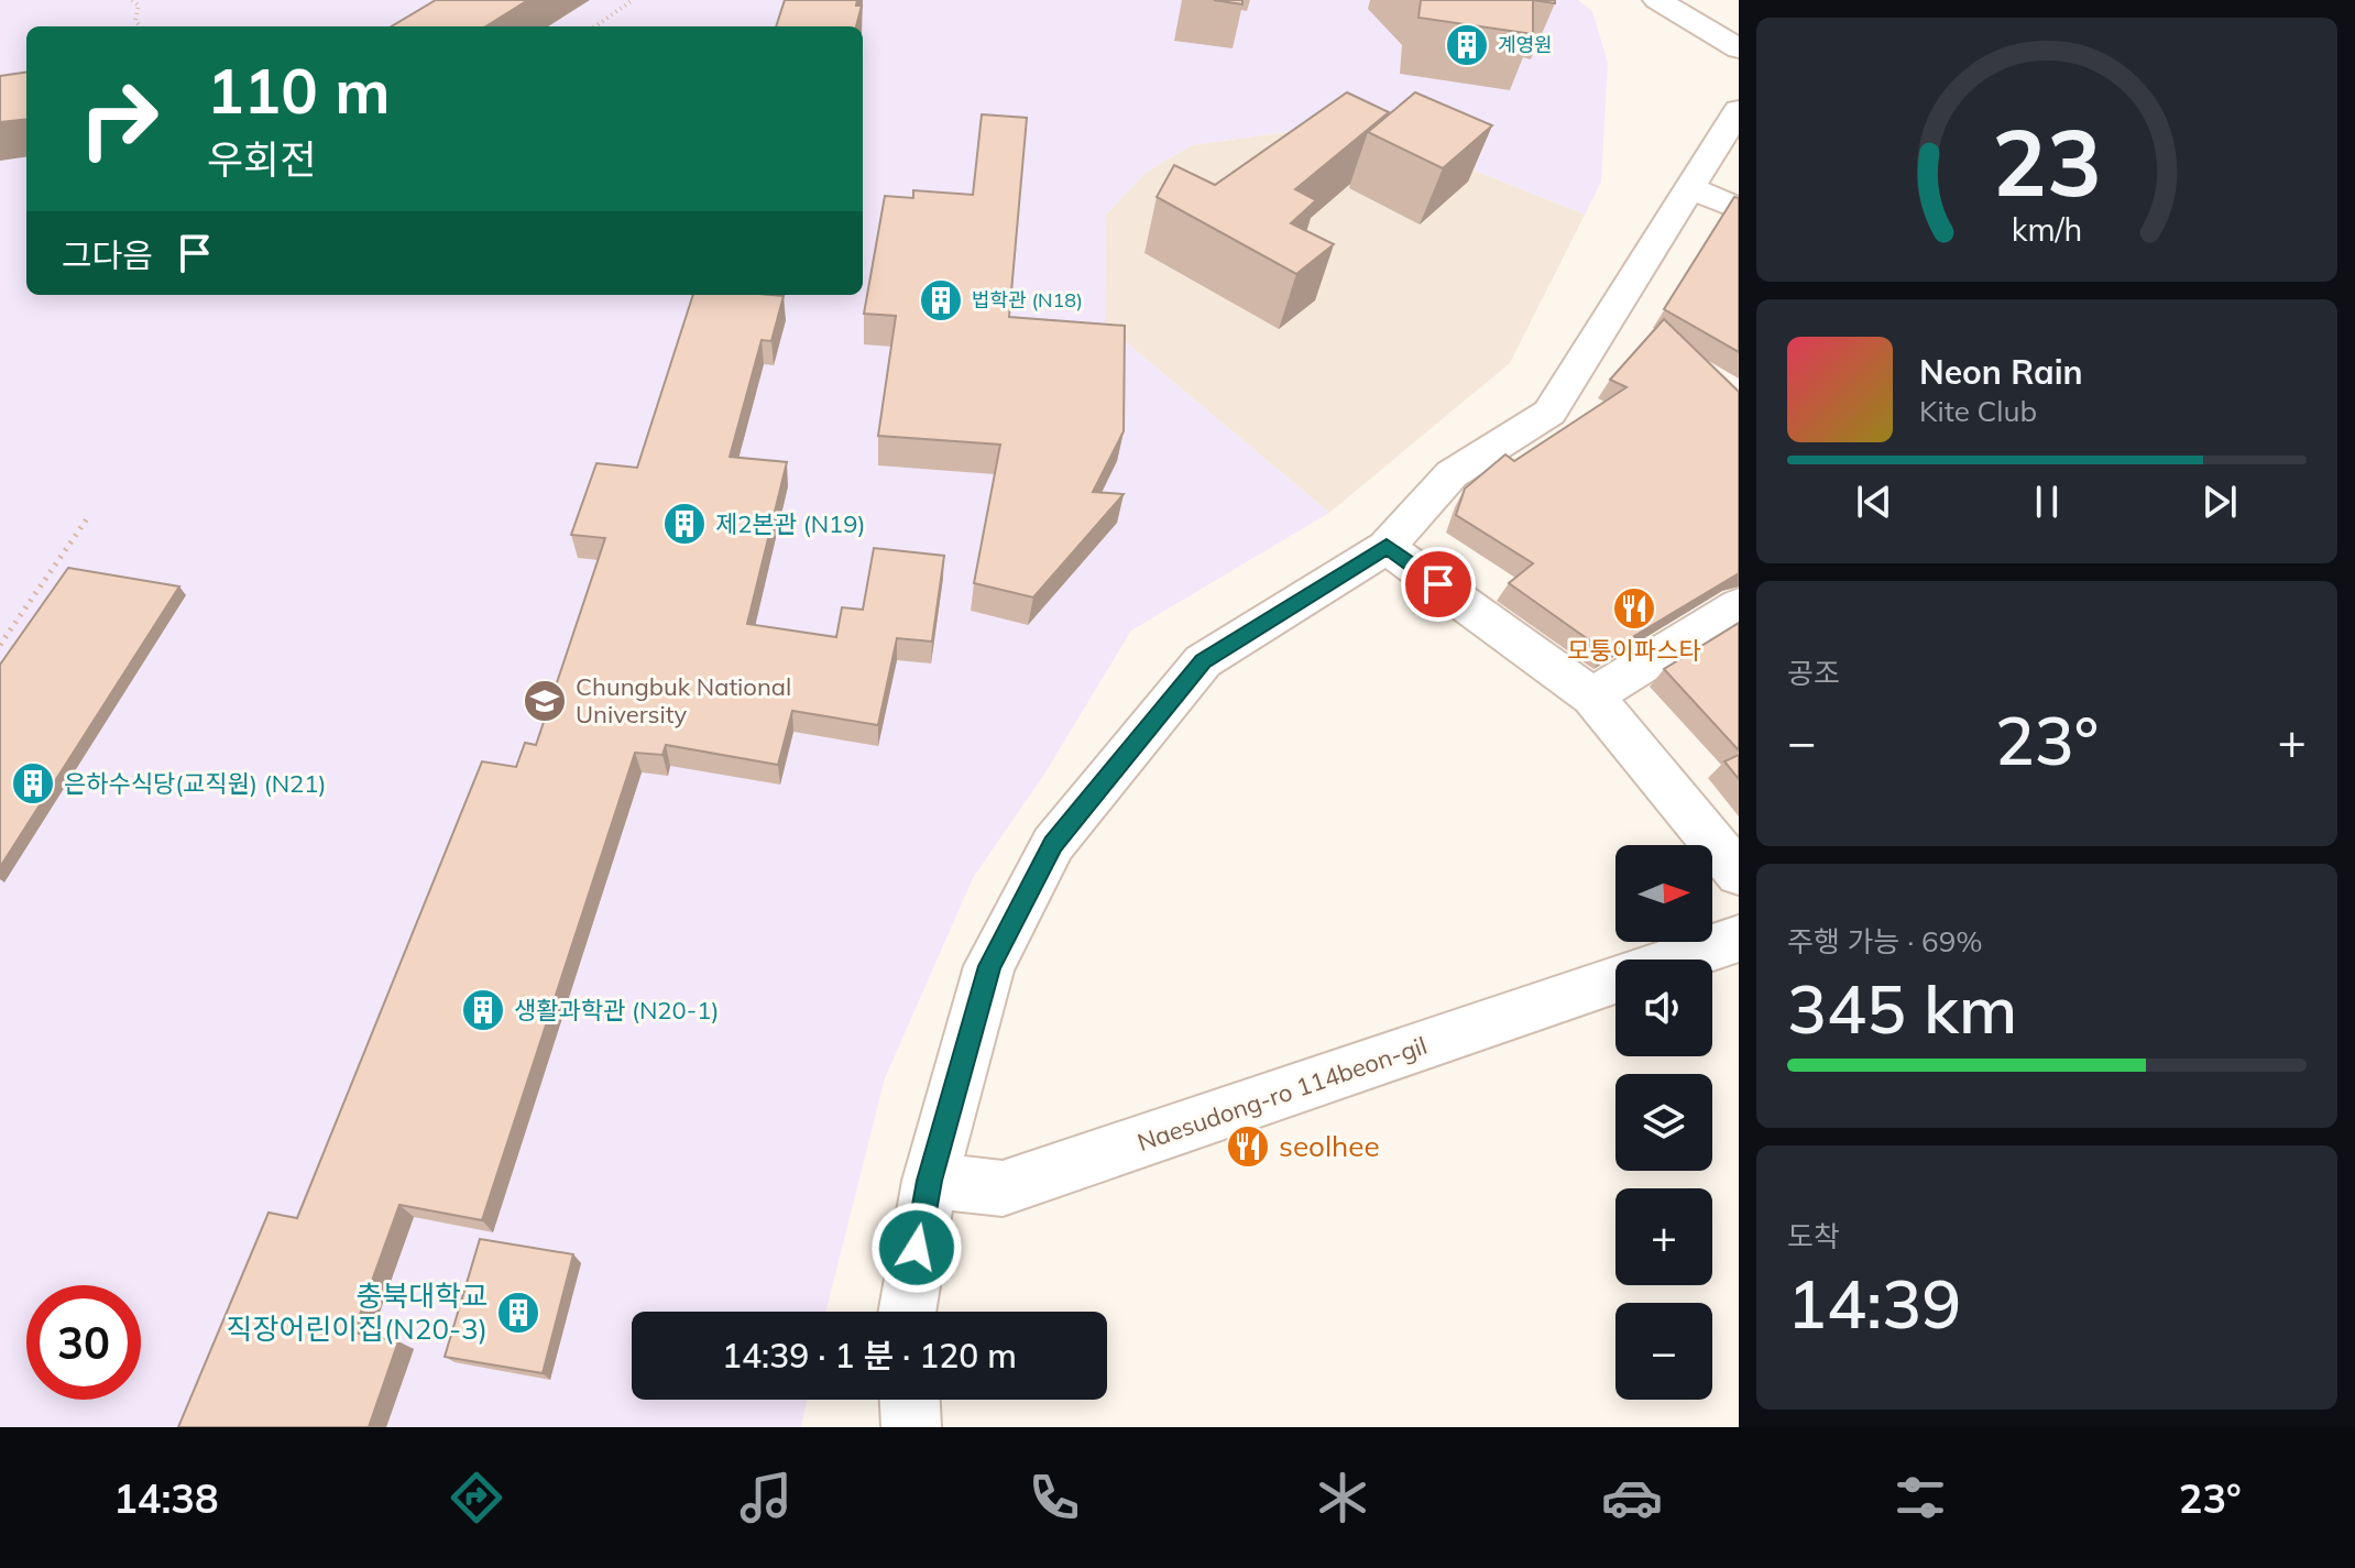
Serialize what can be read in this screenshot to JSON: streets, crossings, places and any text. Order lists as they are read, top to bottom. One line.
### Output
{"streets":{"street":["Naesudong-ro 114beon-gil"]},"places":{"building":["계영원","법학관 (N18)","제2본관 (N19)","은하수식당(교직원) (N21)","생활과학관 (N20-1)","충북대학교 직장어린이집(N20-3)"],"restaurant":["모퉁이파스타","seolhee"],"school or university":["Chungbuk National University"]},"north":"right","page":{"turn":["110 m","우회전"],"then":"그다음","song":["Neon Rain","Kite Club"],"tile":["공조",["주행 가능 · 69%","345 km"],["도착","14:39"]],"heat":["−","23°","+"],"map_buttons":["+","−"],"limit":"30","trip":"14:39 · 1 분 · 120 m","tabs":["14:38","23°"],"gauge":["23","km/h"]}}
